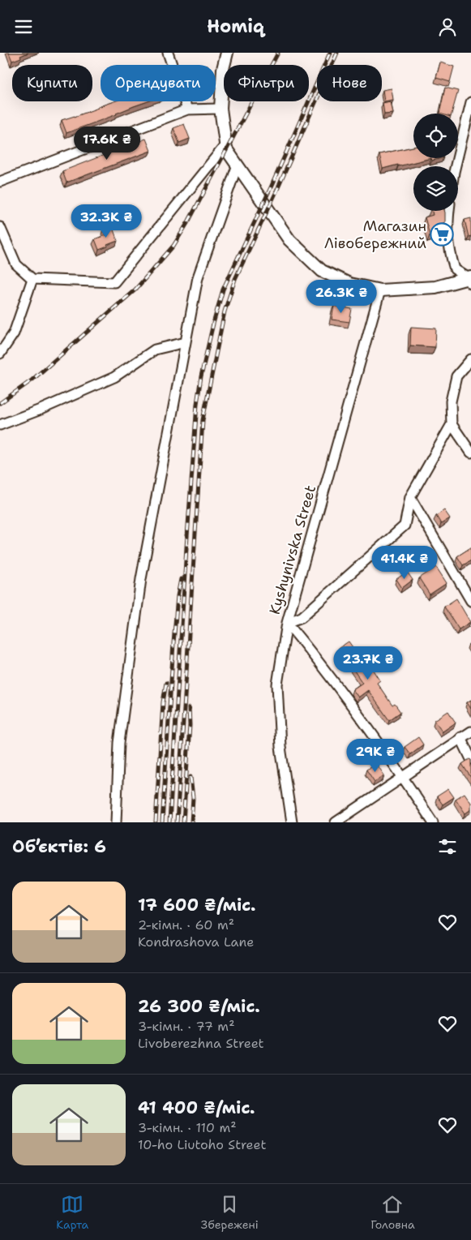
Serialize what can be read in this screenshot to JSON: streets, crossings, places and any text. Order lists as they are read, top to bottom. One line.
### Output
{"streets":{"street":["Kyshynivska Street"]},"places":{"supermarket":["Магазин Лівобережний"]},"page":{"header":"Homiq","chip":["Купити","Орендувати","Фільтри","Нове"],"price":["17.6K ₴","32.3K ₴","26.3K ₴","41.4K ₴","23.7K ₴","29K ₴"],"heading":"Об’єктів: 6","list":[{"name":"17 600 ₴/міс.","note":"2-кімн. · 60 m² · Kondrashova Lane"},{"name":"26 300 ₴/міс.","note":"3-кімн. · 77 m² · Livoberezhna Street"},{"name":"41 400 ₴/міс.","note":"3-кімн. · 110 m² · 10-ho Liutoho Street"}],"tabs":["Карта","Збережені","Головна"]}}
